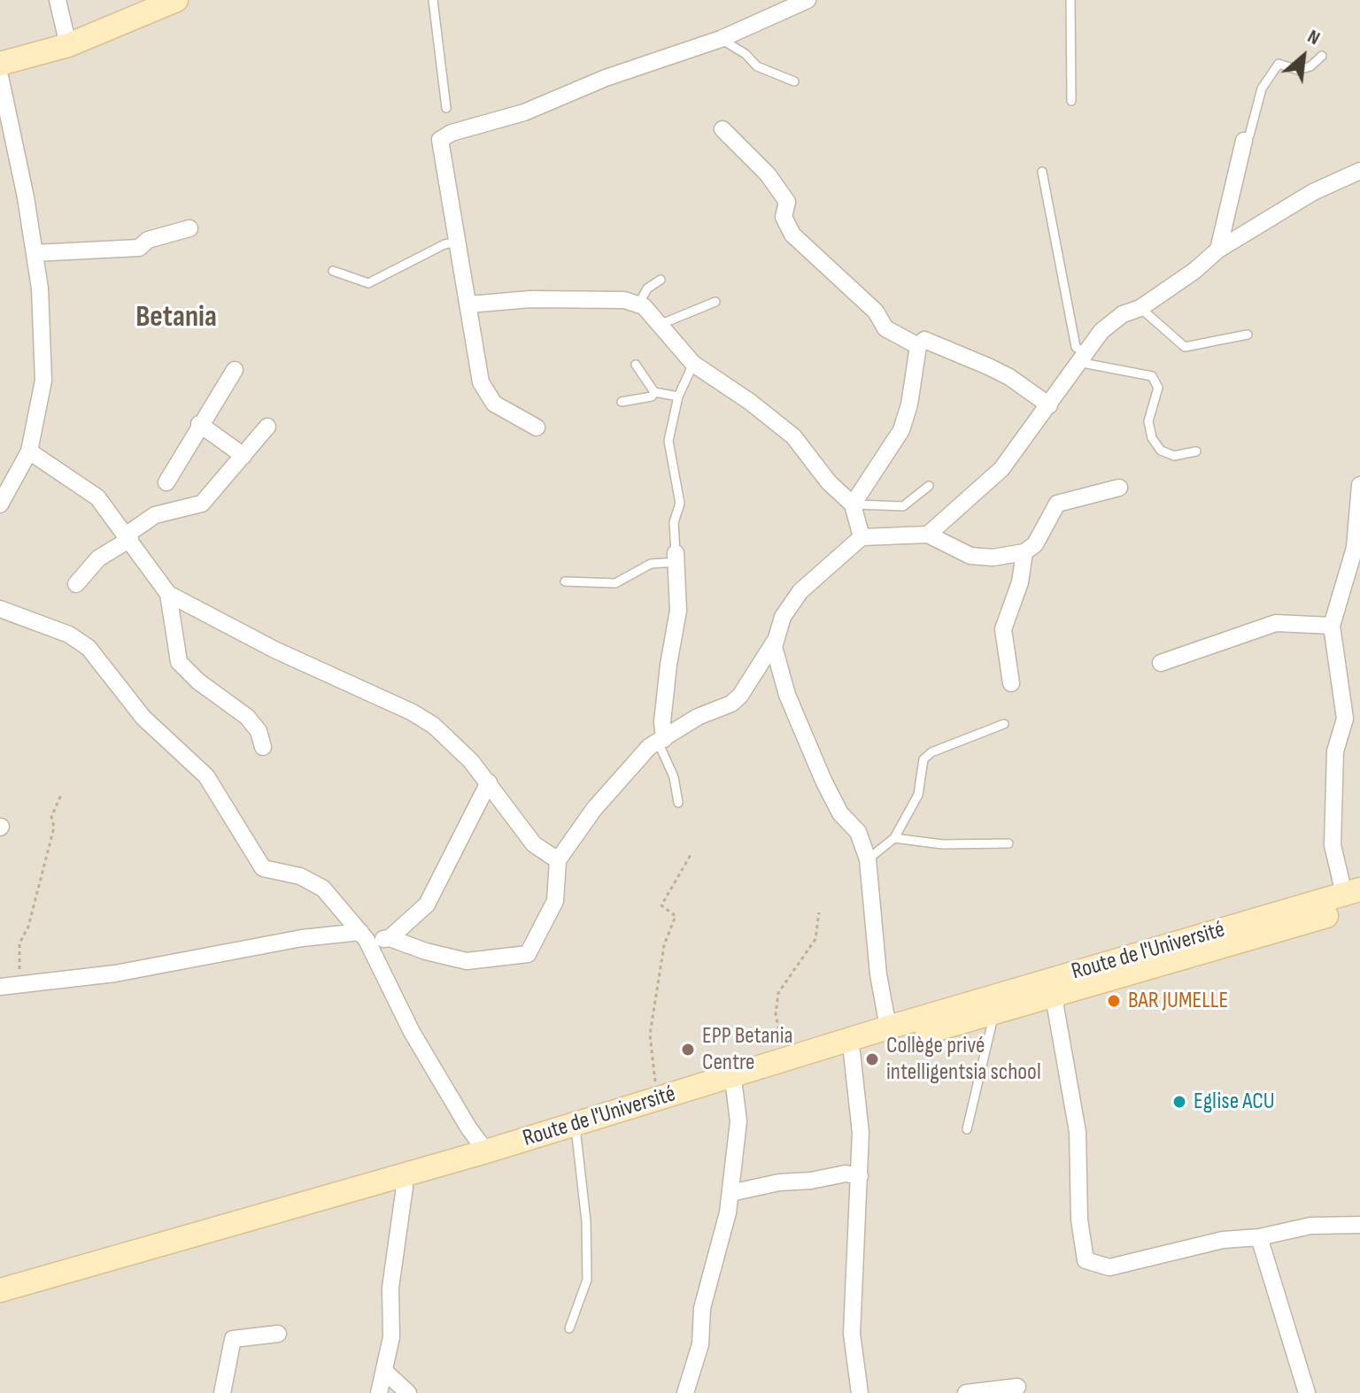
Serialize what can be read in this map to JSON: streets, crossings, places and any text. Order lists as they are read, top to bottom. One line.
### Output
{"streets":{"main road":["Route de l'Université"]},"districts":["Betania"],"places":["BAR JUMELLE","EPP Betania Centre","Collège privé intelligentsia school","Eglise ACU"],"north":"top right"}
